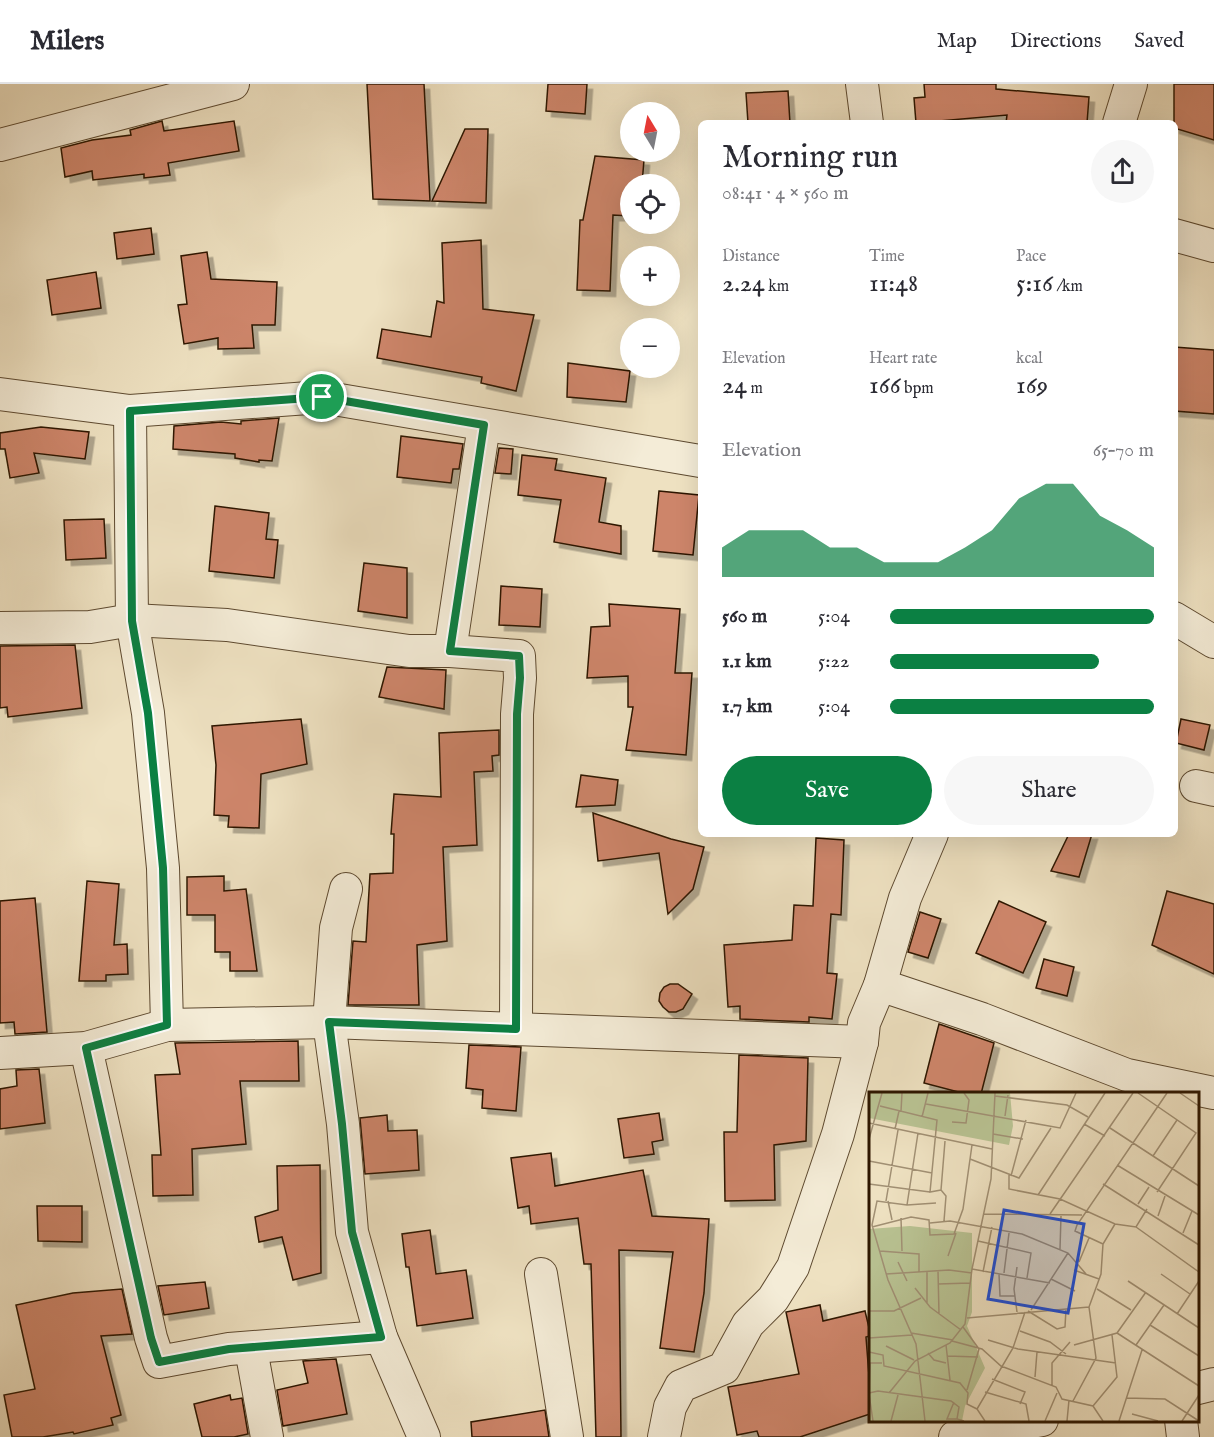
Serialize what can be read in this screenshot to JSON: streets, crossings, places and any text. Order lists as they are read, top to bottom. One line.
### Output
{"north":"top","page":{"header":"Milers","nav":["Map","Directions","Saved"],"map_buttons":["+","−"],"heading":["Morning run","08:41 · 4 × 560 m"],"stats":[["Distance","2.24 km"],["Time","11:48"],["Pace","5:16 /km"],["Elevation","24 m"],["Heart rate","166 bpm"],["kcal","169"]],"chart":["Elevation","65–70 m"],"list":[{"name":"560 m","note":"5:04"},{"name":"1.1 km","note":"5:22"},{"name":"1.7 km","note":"5:04"}],"buttons":["Save","Share"]}}
